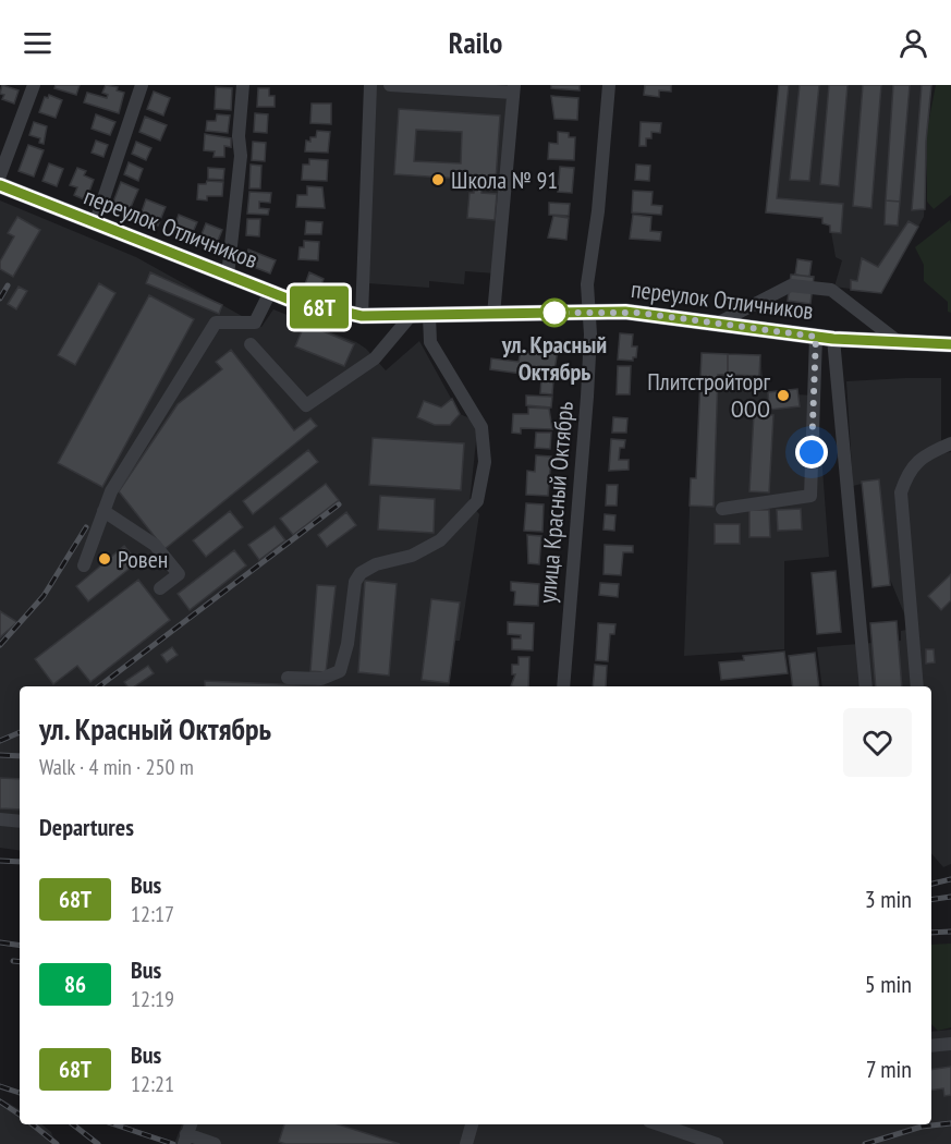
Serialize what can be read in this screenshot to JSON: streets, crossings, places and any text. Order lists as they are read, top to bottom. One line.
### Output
{"streets":{"main road":["переулок Отличников"],"street":["улица Красный Октябрь"]},"crossings":[["переулок Отличников","улица Красный Октябрь"]],"places":["Школа № 91","ул. Красный Октябрь","Плитстройторг ООО","Ровен"],"lines":["bus line 68Т"],"page":{"header":"Railo","on_map":"68Т","heading":[["ул. Красный Октябрь","Walk · 4 min · 250 m"],"Departures"],"list":[{"mark":"68Т","name":"Bus","note":"12:17","value":"3 min"},{"mark":"86","name":"Bus","note":"12:19","value":"5 min"},{"mark":"68Т","name":"Bus","note":"12:21","value":"7 min"}]}}
